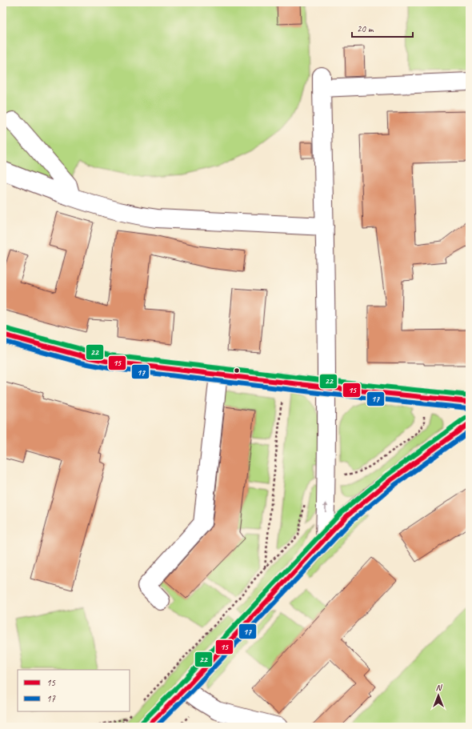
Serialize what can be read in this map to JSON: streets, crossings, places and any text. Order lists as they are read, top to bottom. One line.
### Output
{"lines":["transit line 22","transit line 15","transit line 17"],"legend":["15","17"],"scale_bar":"20 m","north":"top"}
